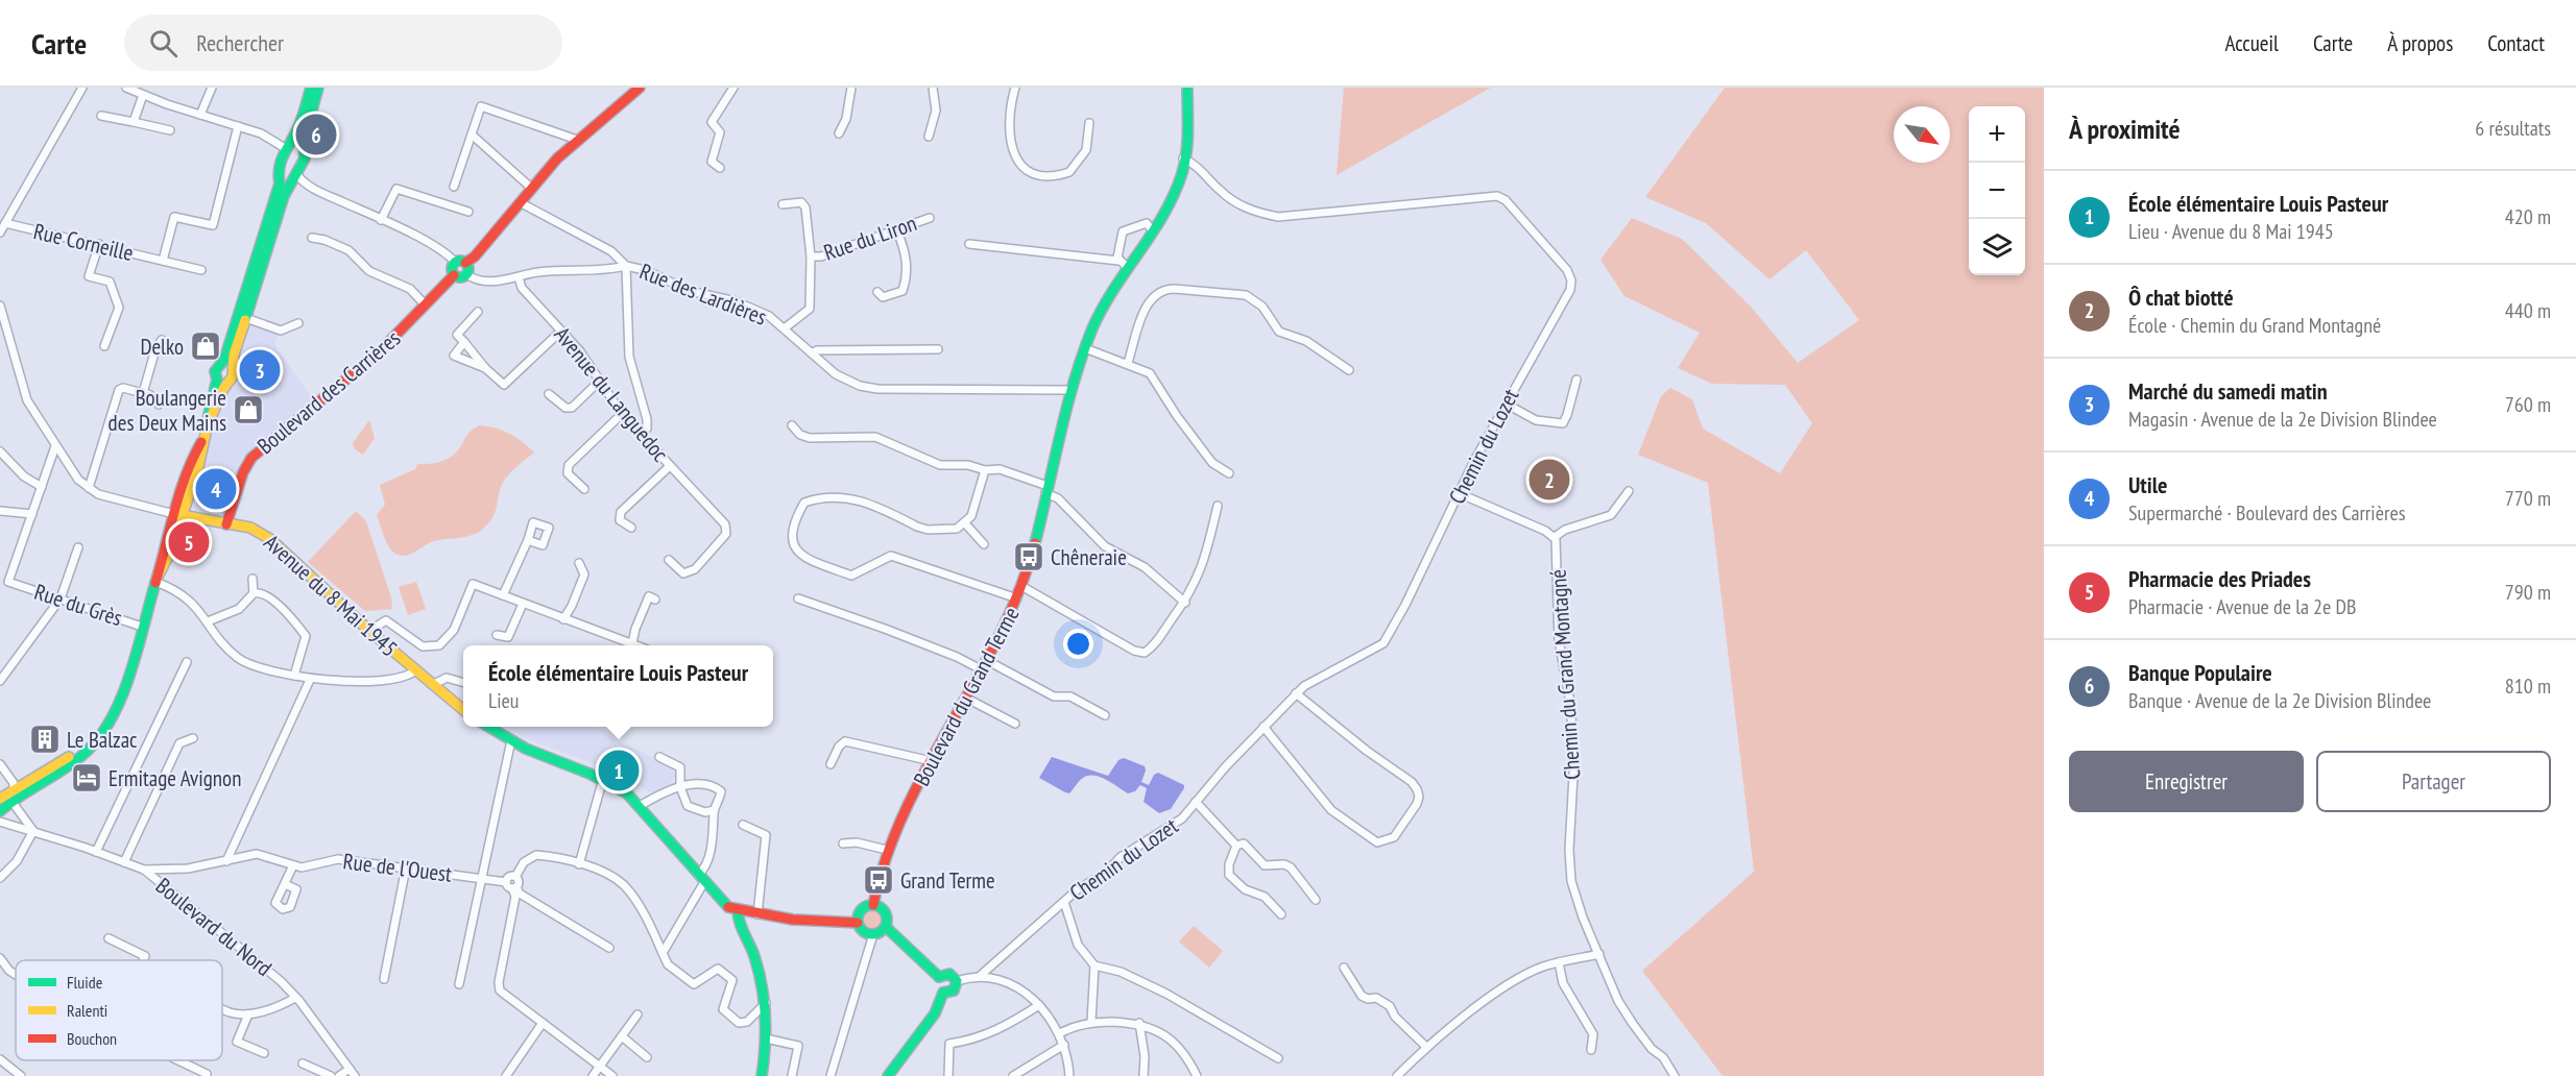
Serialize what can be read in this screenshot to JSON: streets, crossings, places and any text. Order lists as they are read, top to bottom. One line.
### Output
{"streets":{"street":["Rue du Liron","Rue Corneille","Rue des Lardières","Boulevard des Carrières","Avenue du Languedoc","Chemin du Lozet","Avenue du 8 Mai 1945","Rue du Grès","Chemin du Grand Montagné","Boulevard du Grand Terme","Rue de l'Ouest","Boulevard du Nord"]},"crossings":[["Rue des Lardières","Boulevard du Grand Terme"],["Boulevard des Carrières","Avenue du 8 Mai 1945"],["Chemin du Lozet","Boulevard du Grand Terme"],["Rue de l'Ouest","Boulevard du Nord"]],"places":{"shop":["Delko","Boulangerie des Deux Mains"],"bus stop":["Chêneraie","Grand Terme"],"building":["Le Balzac"],"hotel":["Ermitage Avignon"]},"legend":["Fluide","Ralenti","Bouchon"],"north":"bottom right","page":{"header":"Carte","search":"Rechercher","nav":["Accueil","Carte","À propos","Contact"],"heading":["À proximité","6 résultats"],"map_buttons":["+","−"],"pins":["6","3","2","4","5","1"],"list":[{"mark":"1","name":"École élémentaire Louis Pasteur","note":"Lieu · Avenue du 8 Mai 1945","value":"420 m"},{"mark":"2","name":"Ô chat biotté","note":"École · Chemin du Grand Montagné","value":"440 m"},{"mark":"3","name":"Marché du samedi matin","note":"Magasin · Avenue de la 2e Division Blindee","value":"760 m"},{"mark":"4","name":"Utile","note":"Supermarché · Boulevard des Carrières","value":"770 m"},{"mark":"5","name":"Pharmacie des Priades","note":"Pharmacie · Avenue de la 2e DB","value":"790 m"},{"mark":"6","name":"Banque Populaire","note":"Banque · Avenue de la 2e Division Blindee","value":"810 m"}],"popup":["École élémentaire Louis Pasteur","Lieu"],"buttons":["Enregistrer","Partager"]}}
